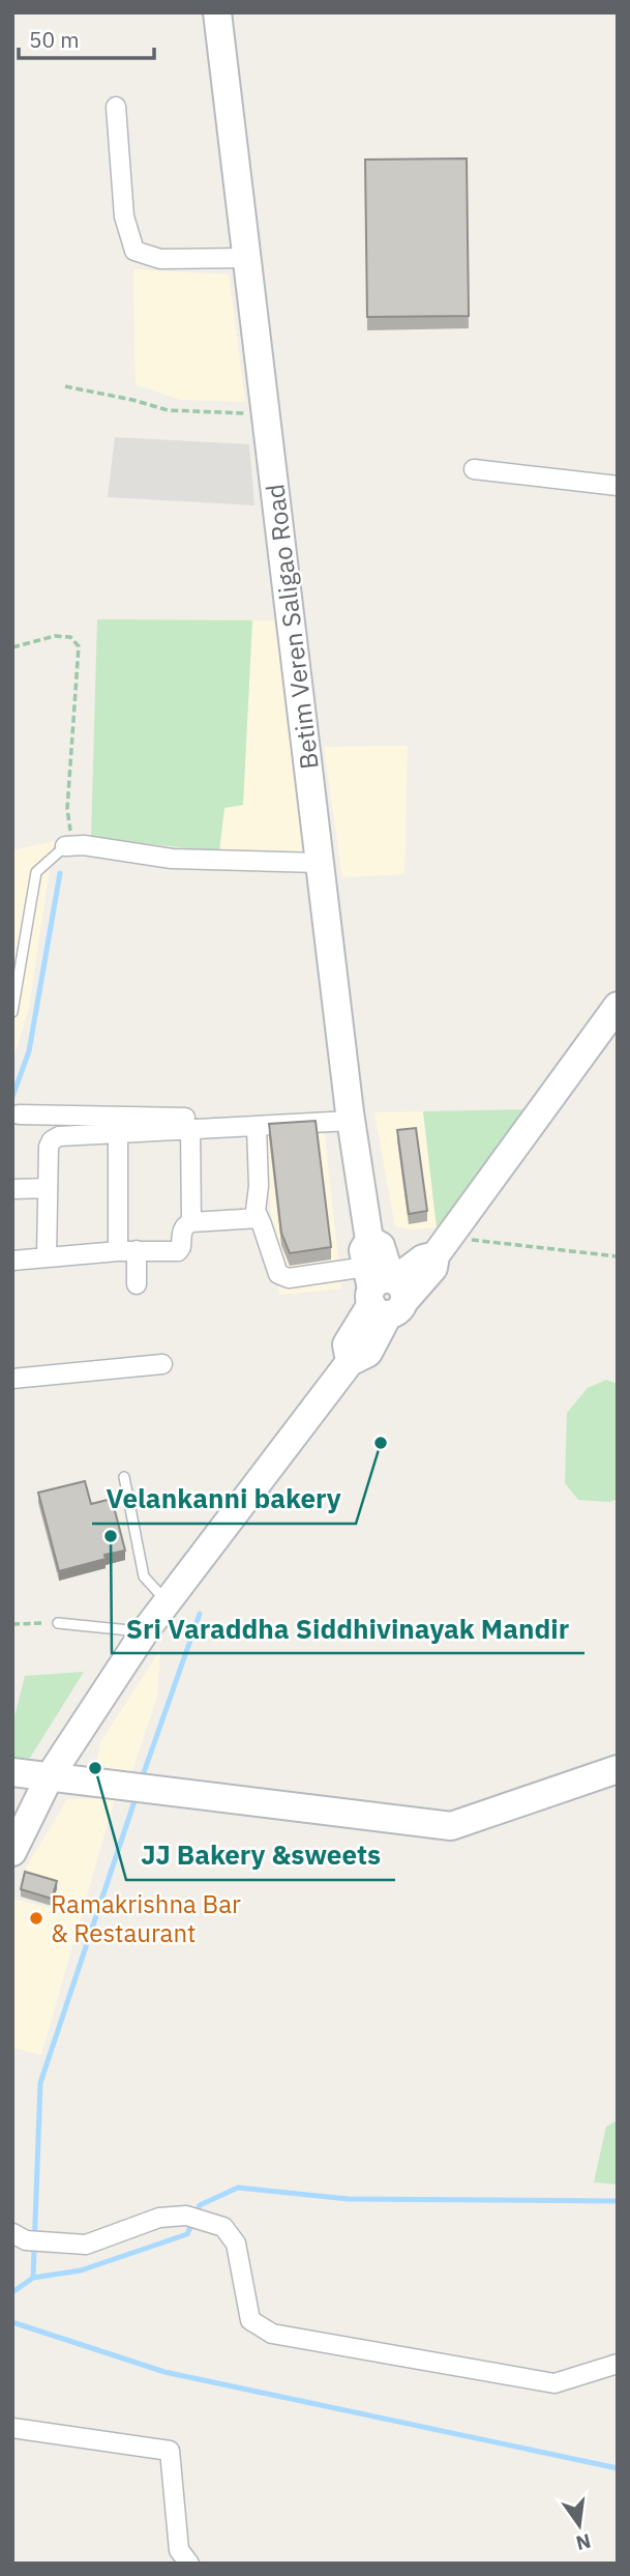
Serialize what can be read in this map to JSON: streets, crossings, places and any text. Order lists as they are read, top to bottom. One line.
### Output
{"streets":{"main road":["Betim Veren Saligao Road"]},"places":["Velankanni bakery","Sri Varaddha Siddhivinayak Mandir","JJ Bakery &sweets","Ramakrishna Bar & Restaurant"],"scale_bar":"50 m","north":"bottom"}
